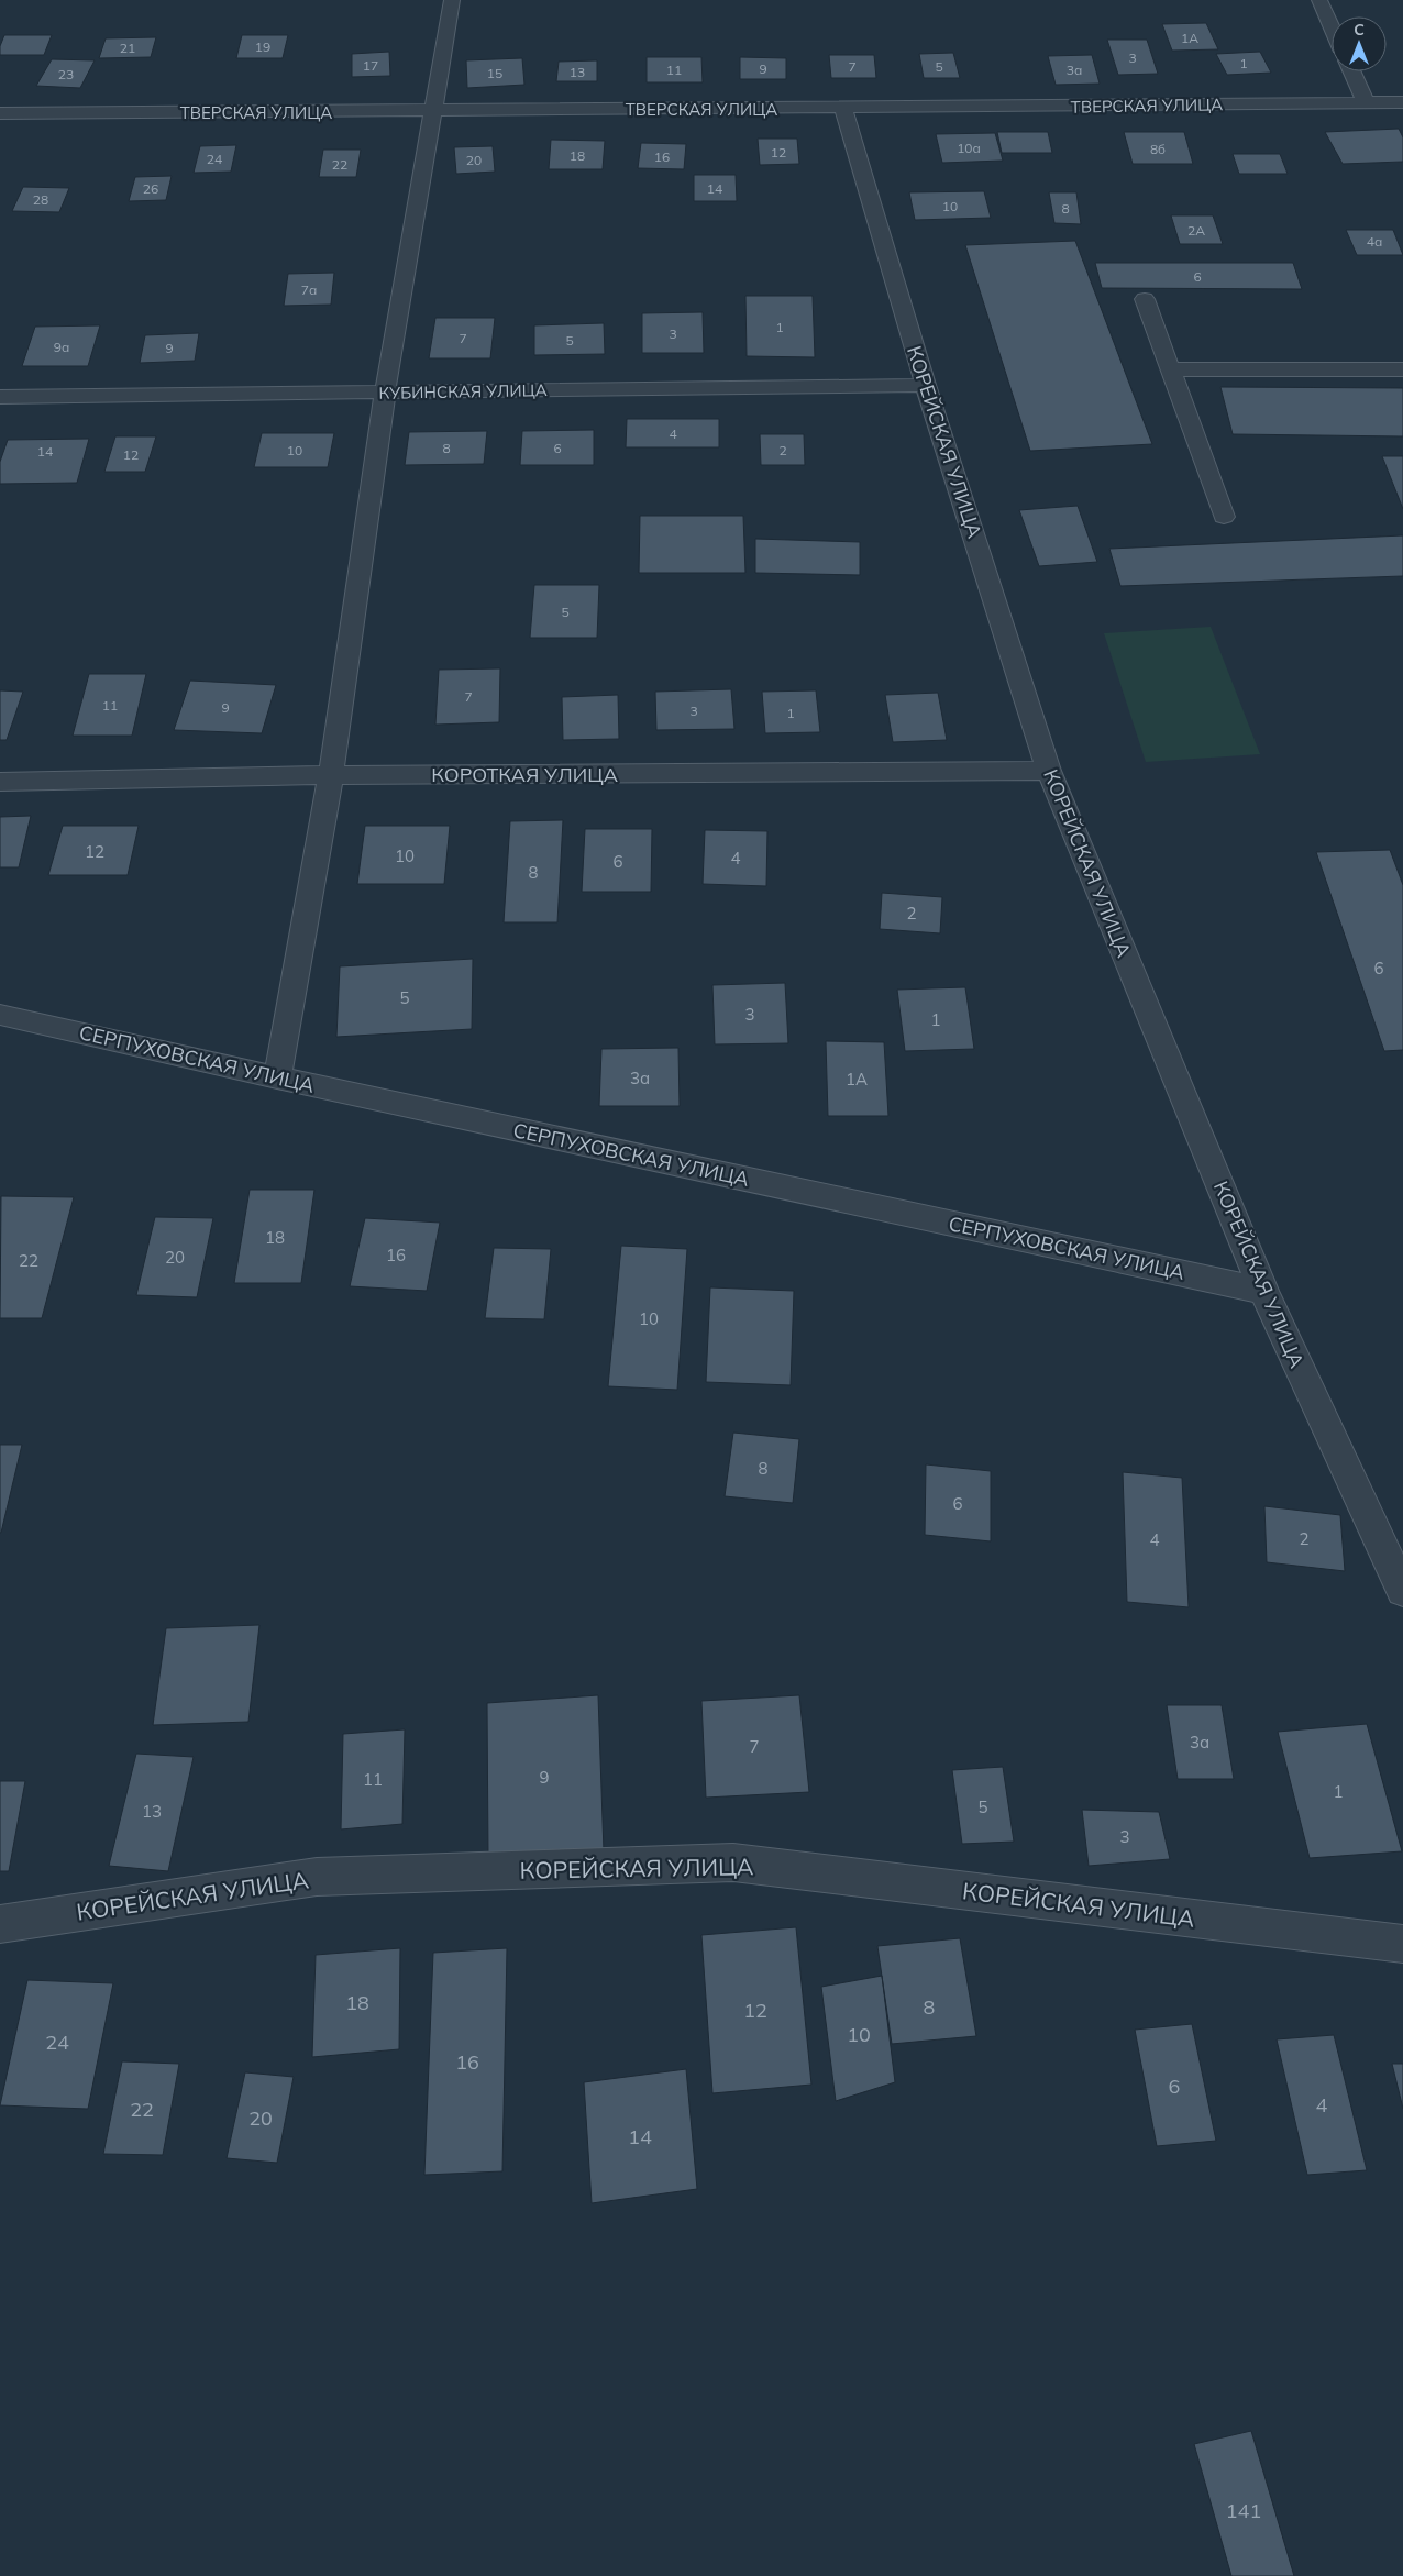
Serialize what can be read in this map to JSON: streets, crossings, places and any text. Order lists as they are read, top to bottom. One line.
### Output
{"streets":{"street":["ТВЕРСКАЯ УЛИЦА","КУБИНСКАЯ УЛИЦА","КОРЕЙСКАЯ УЛИЦА","КОРОТКАЯ УЛИЦА","СЕРПУХОВСКАЯ УЛИЦА"]},"crossings":[["ТВЕРСКАЯ УЛИЦА","КОРЕЙСКАЯ УЛИЦА"],["КУБИНСКАЯ УЛИЦА","КОРЕЙСКАЯ УЛИЦА"],["КОРЕЙСКАЯ УЛИЦА","КОРОТКАЯ УЛИЦА"],["КОРЕЙСКАЯ УЛИЦА","СЕРПУХОВСКАЯ УЛИЦА"]],"house_numbers":["1А","19","21","3","1","17","7","5","9","11","3а","13","15","23","10а","8б","12","18","16","24","20","22","26","14","28","10","8","2А","4а","6","7а","1","3","7","5","9а","9","4","8","6","10","2","14","12","5","7","11","9","3","1","12","10","4","6","8","2","6","5","3","1","3а","1А","18","16","20","22","10","8","6","2","4","3а","7","9","11","1","5","13","3","18","8","12","10","24","16","6","4","22","20","14","141"],"north":"top"}
